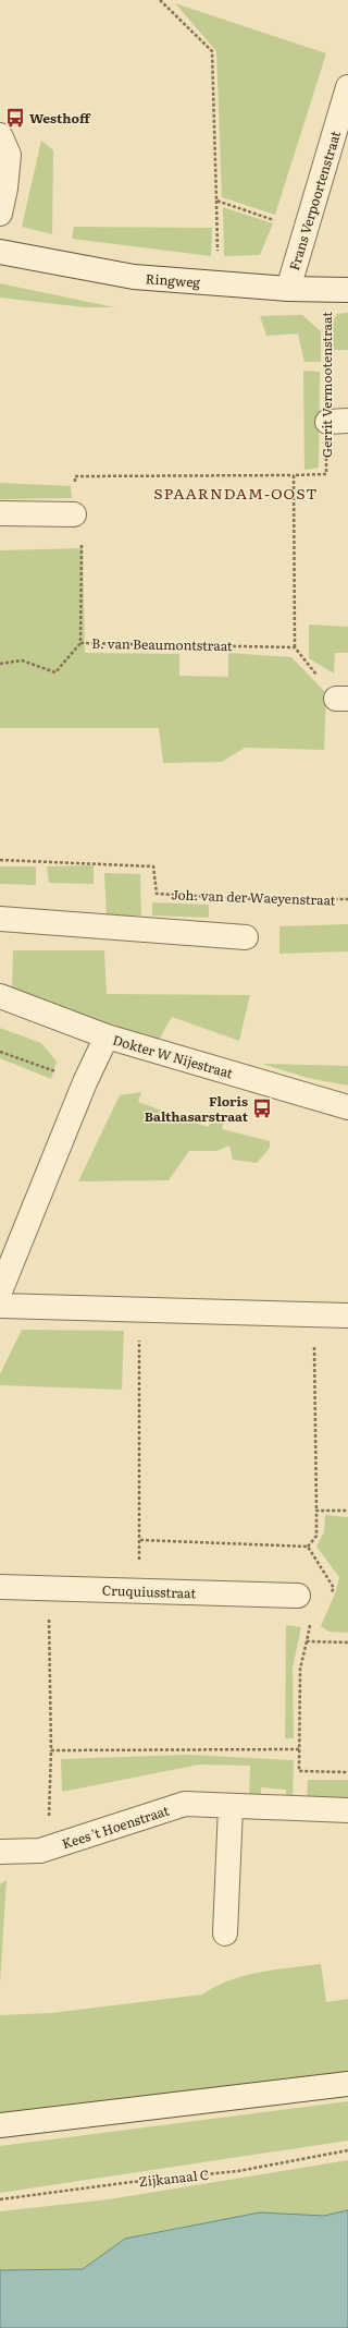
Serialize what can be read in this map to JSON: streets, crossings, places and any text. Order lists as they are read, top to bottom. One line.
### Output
{"streets":{"street":["Frans Verpoortenstraat","Ringweg","Dokter W Nijestraat","Cruquiusstraat","Kees 't Hoenstraat"],"path":["Gerrit Vermootenstraat","B. van Beaumontstraat","Joh. van der Waeyenstraat","Zijkanaal C"]},"crossings":[["Frans Verpoortenstraat","Ringweg"],["Ringweg","Gerrit Vermootenstraat"],["Gerrit Vermootenstraat","B. van Beaumontstraat"]],"districts":["SPAARNDAM-OOST"],"places":{"bus stop":["Westhoff","Floris Balthasarstraat"]}}
